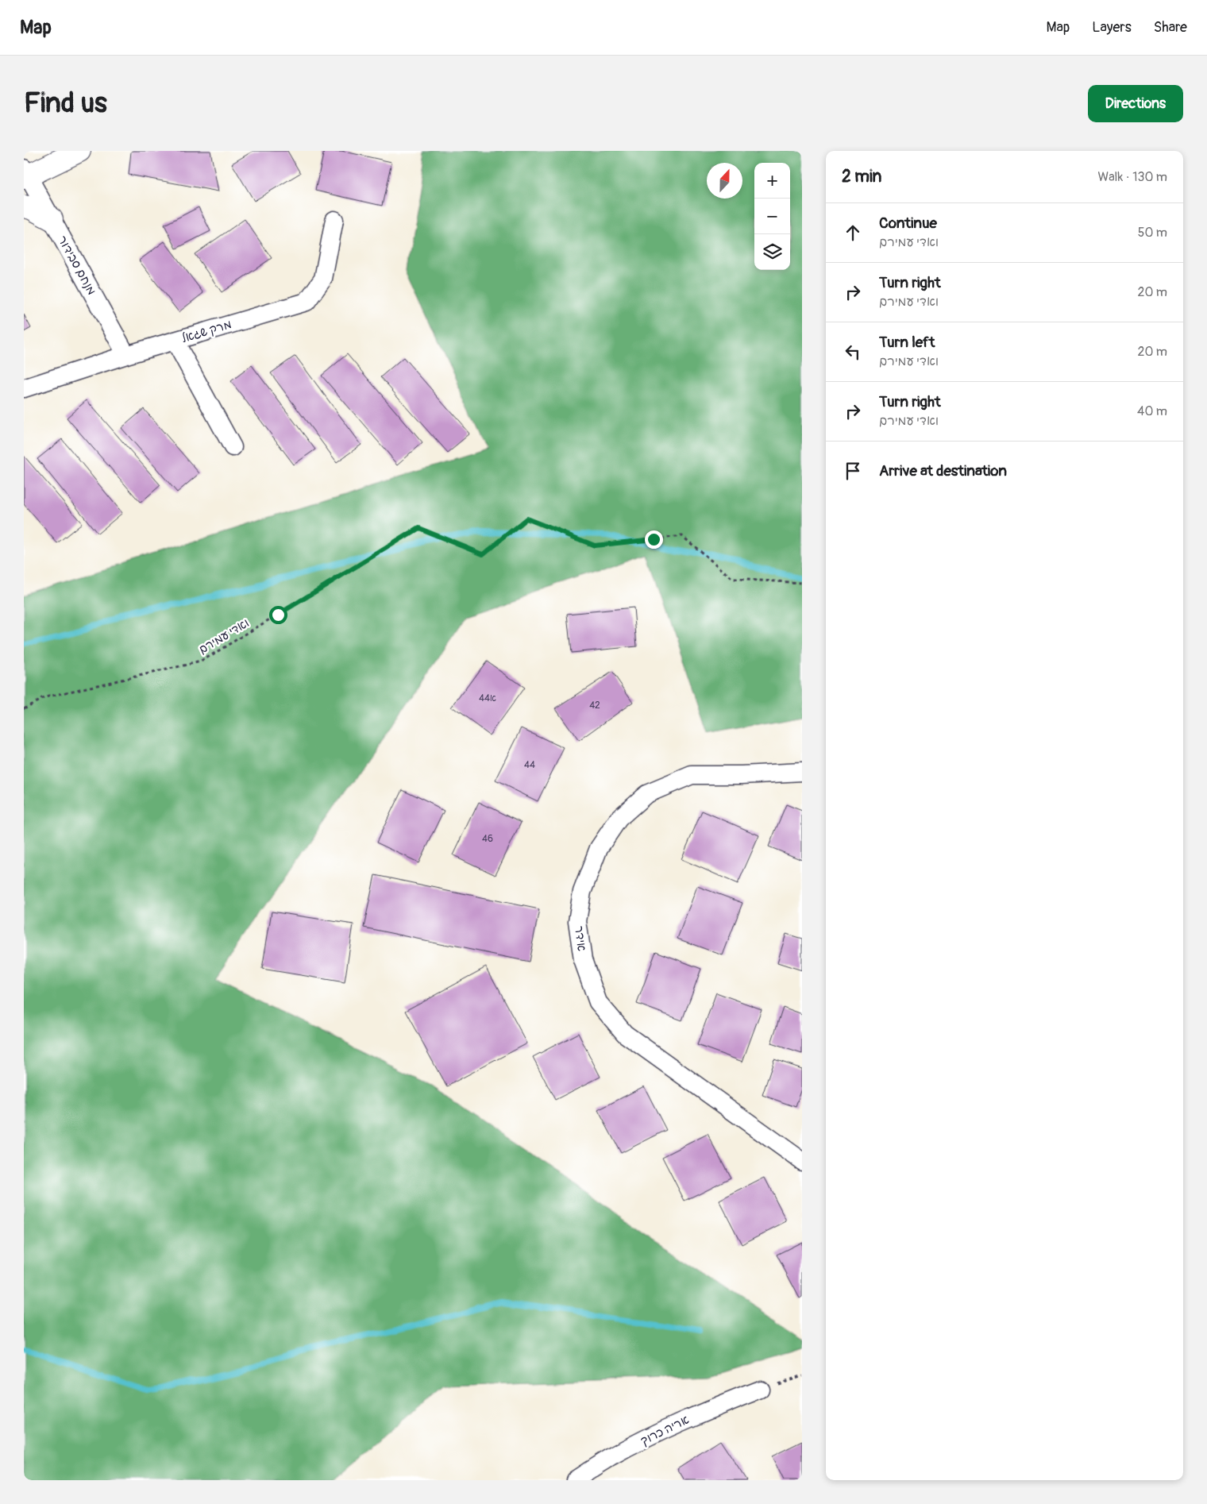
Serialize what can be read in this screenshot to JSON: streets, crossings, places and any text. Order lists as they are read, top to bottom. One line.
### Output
{"streets":{"street":["מנחם סבידור","מרק שגאל","אידר","אריה כרוך"],"path":["ואדי עמירם"]},"crossings":[["מנחם סבידור","מרק שגאל"]],"house_numbers":["44א","42","44","46"],"north":"top","page":{"header":"Map","nav":["Map","Layers","Share"],"buttons":"Directions","title":"Find us","heading":["2 min","Walk · 130 m"],"map_buttons":["+","−"],"list":[["Continue","ואדי עמירם","50 m"],["Turn right","ואדי עמירם","20 m"],["Turn left","ואדי עמירם","20 m"],["Turn right","ואדי עמירם","40 m"],"Arrive at destination"]}}
